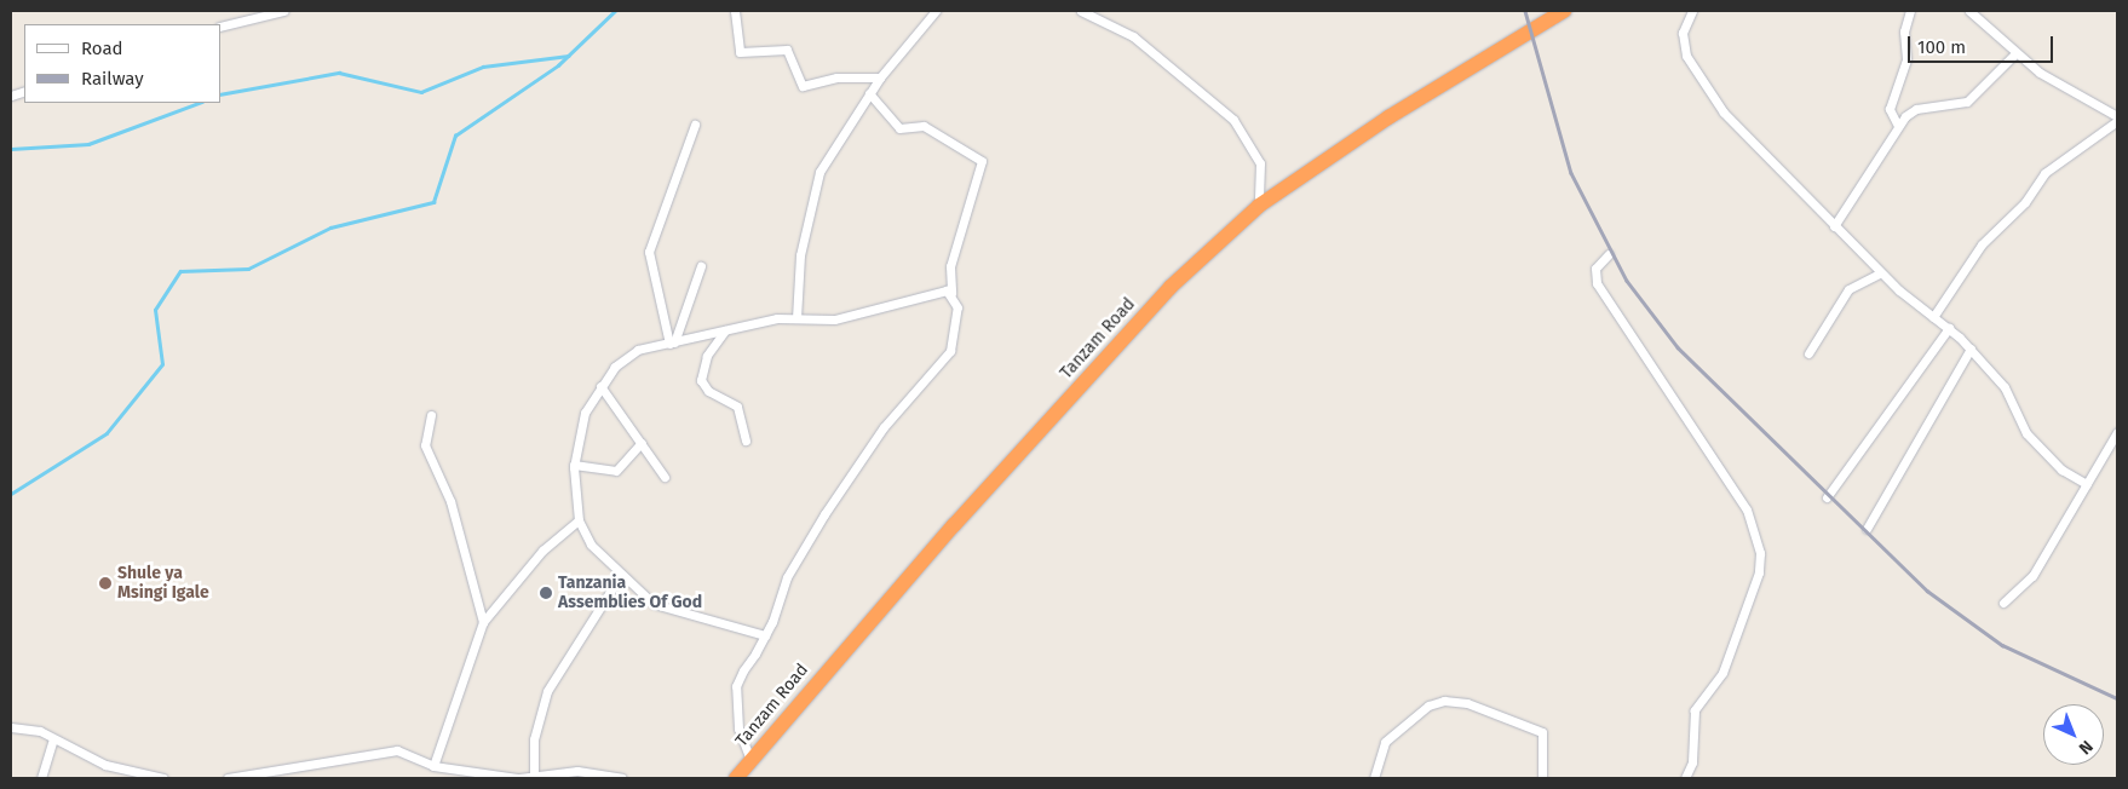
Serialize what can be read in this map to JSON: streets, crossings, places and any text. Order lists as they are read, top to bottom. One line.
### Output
{"streets":{"highway":["Tanzam Road"]},"places":["Shule ya Msingi Igale","Tanzania Assemblies Of God"],"legend":["Road","Railway"],"scale_bar":"100 m","north":"bottom right"}
